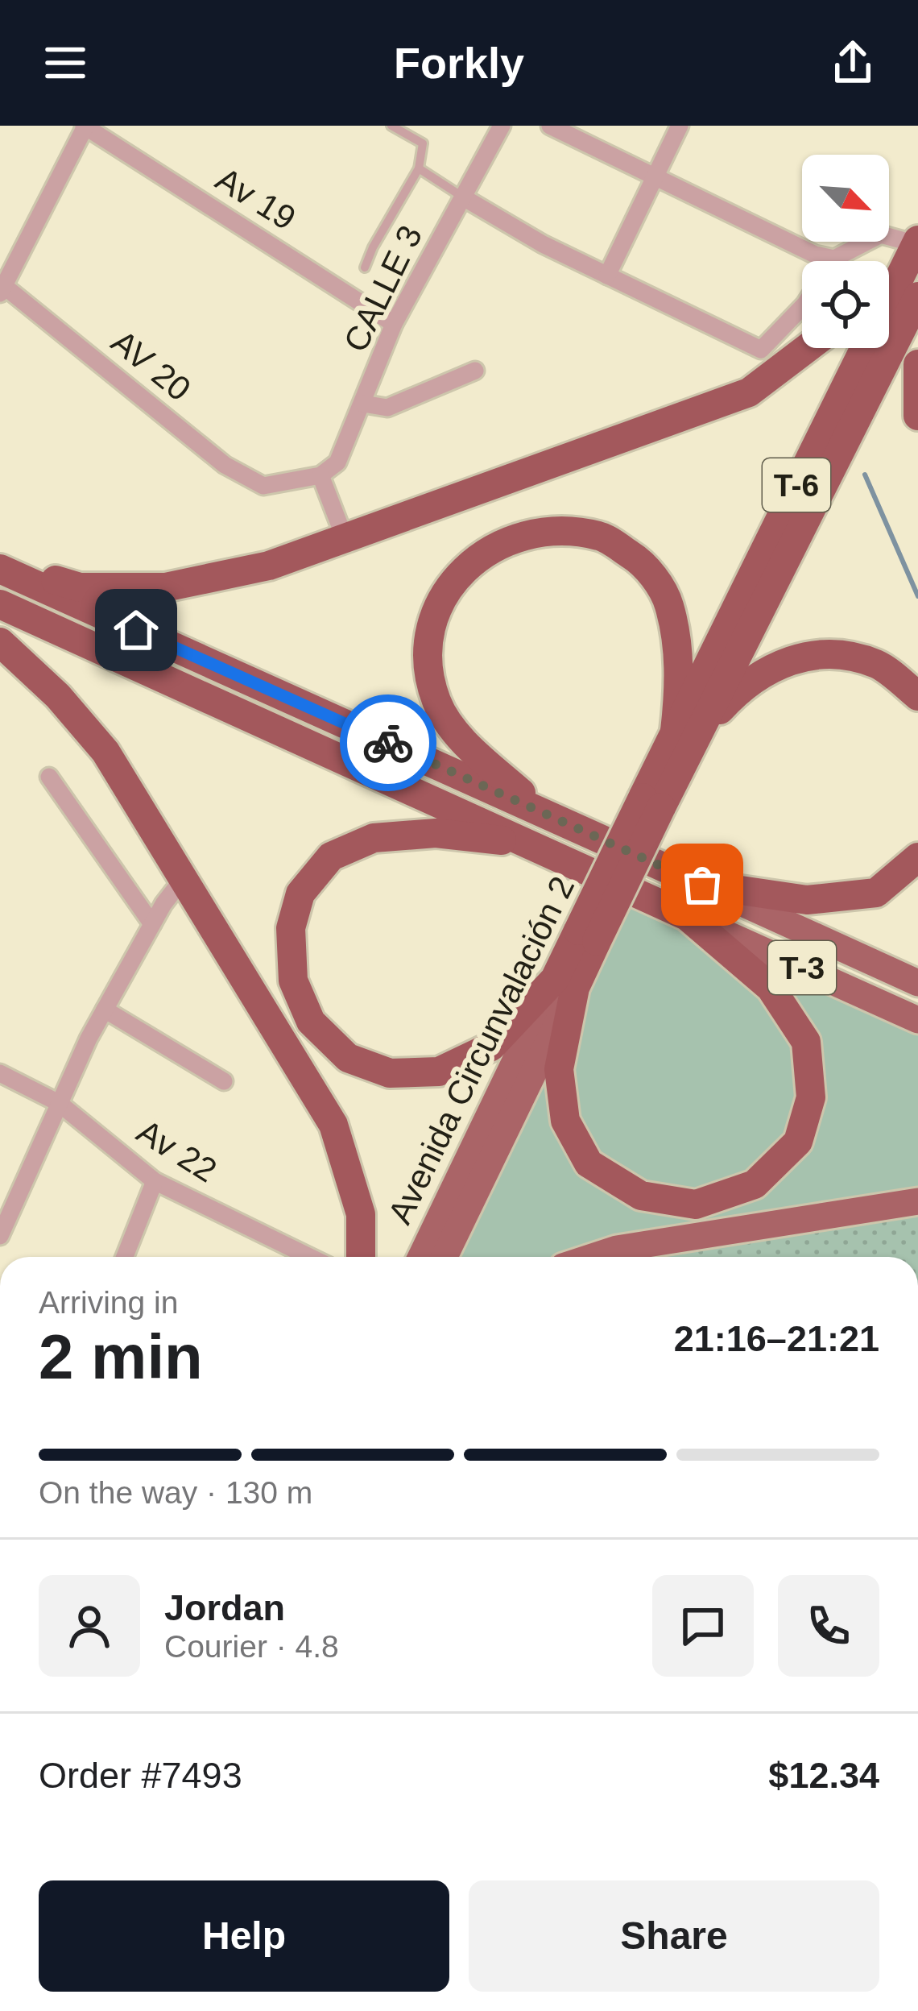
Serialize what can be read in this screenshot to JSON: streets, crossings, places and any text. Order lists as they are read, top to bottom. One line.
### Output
{"streets":{"highway":["T-6","T-3","Avenida Circunvalación 2"],"street":["Av 19","CALLE 3","AV 20","Av 22"]},"crossings":[["Av 19","CALLE 3"],["CALLE 3","AV 20"]],"north":"bottom right","page":{"header":"Forkly","heading":["2 min","Arriving in","21:16–21:21"],"panel":["Jordan","Courier · 4.8","Order #7493","$12.34"],"bar":"On the way · 130 m","buttons":["Help","Share"]}}
